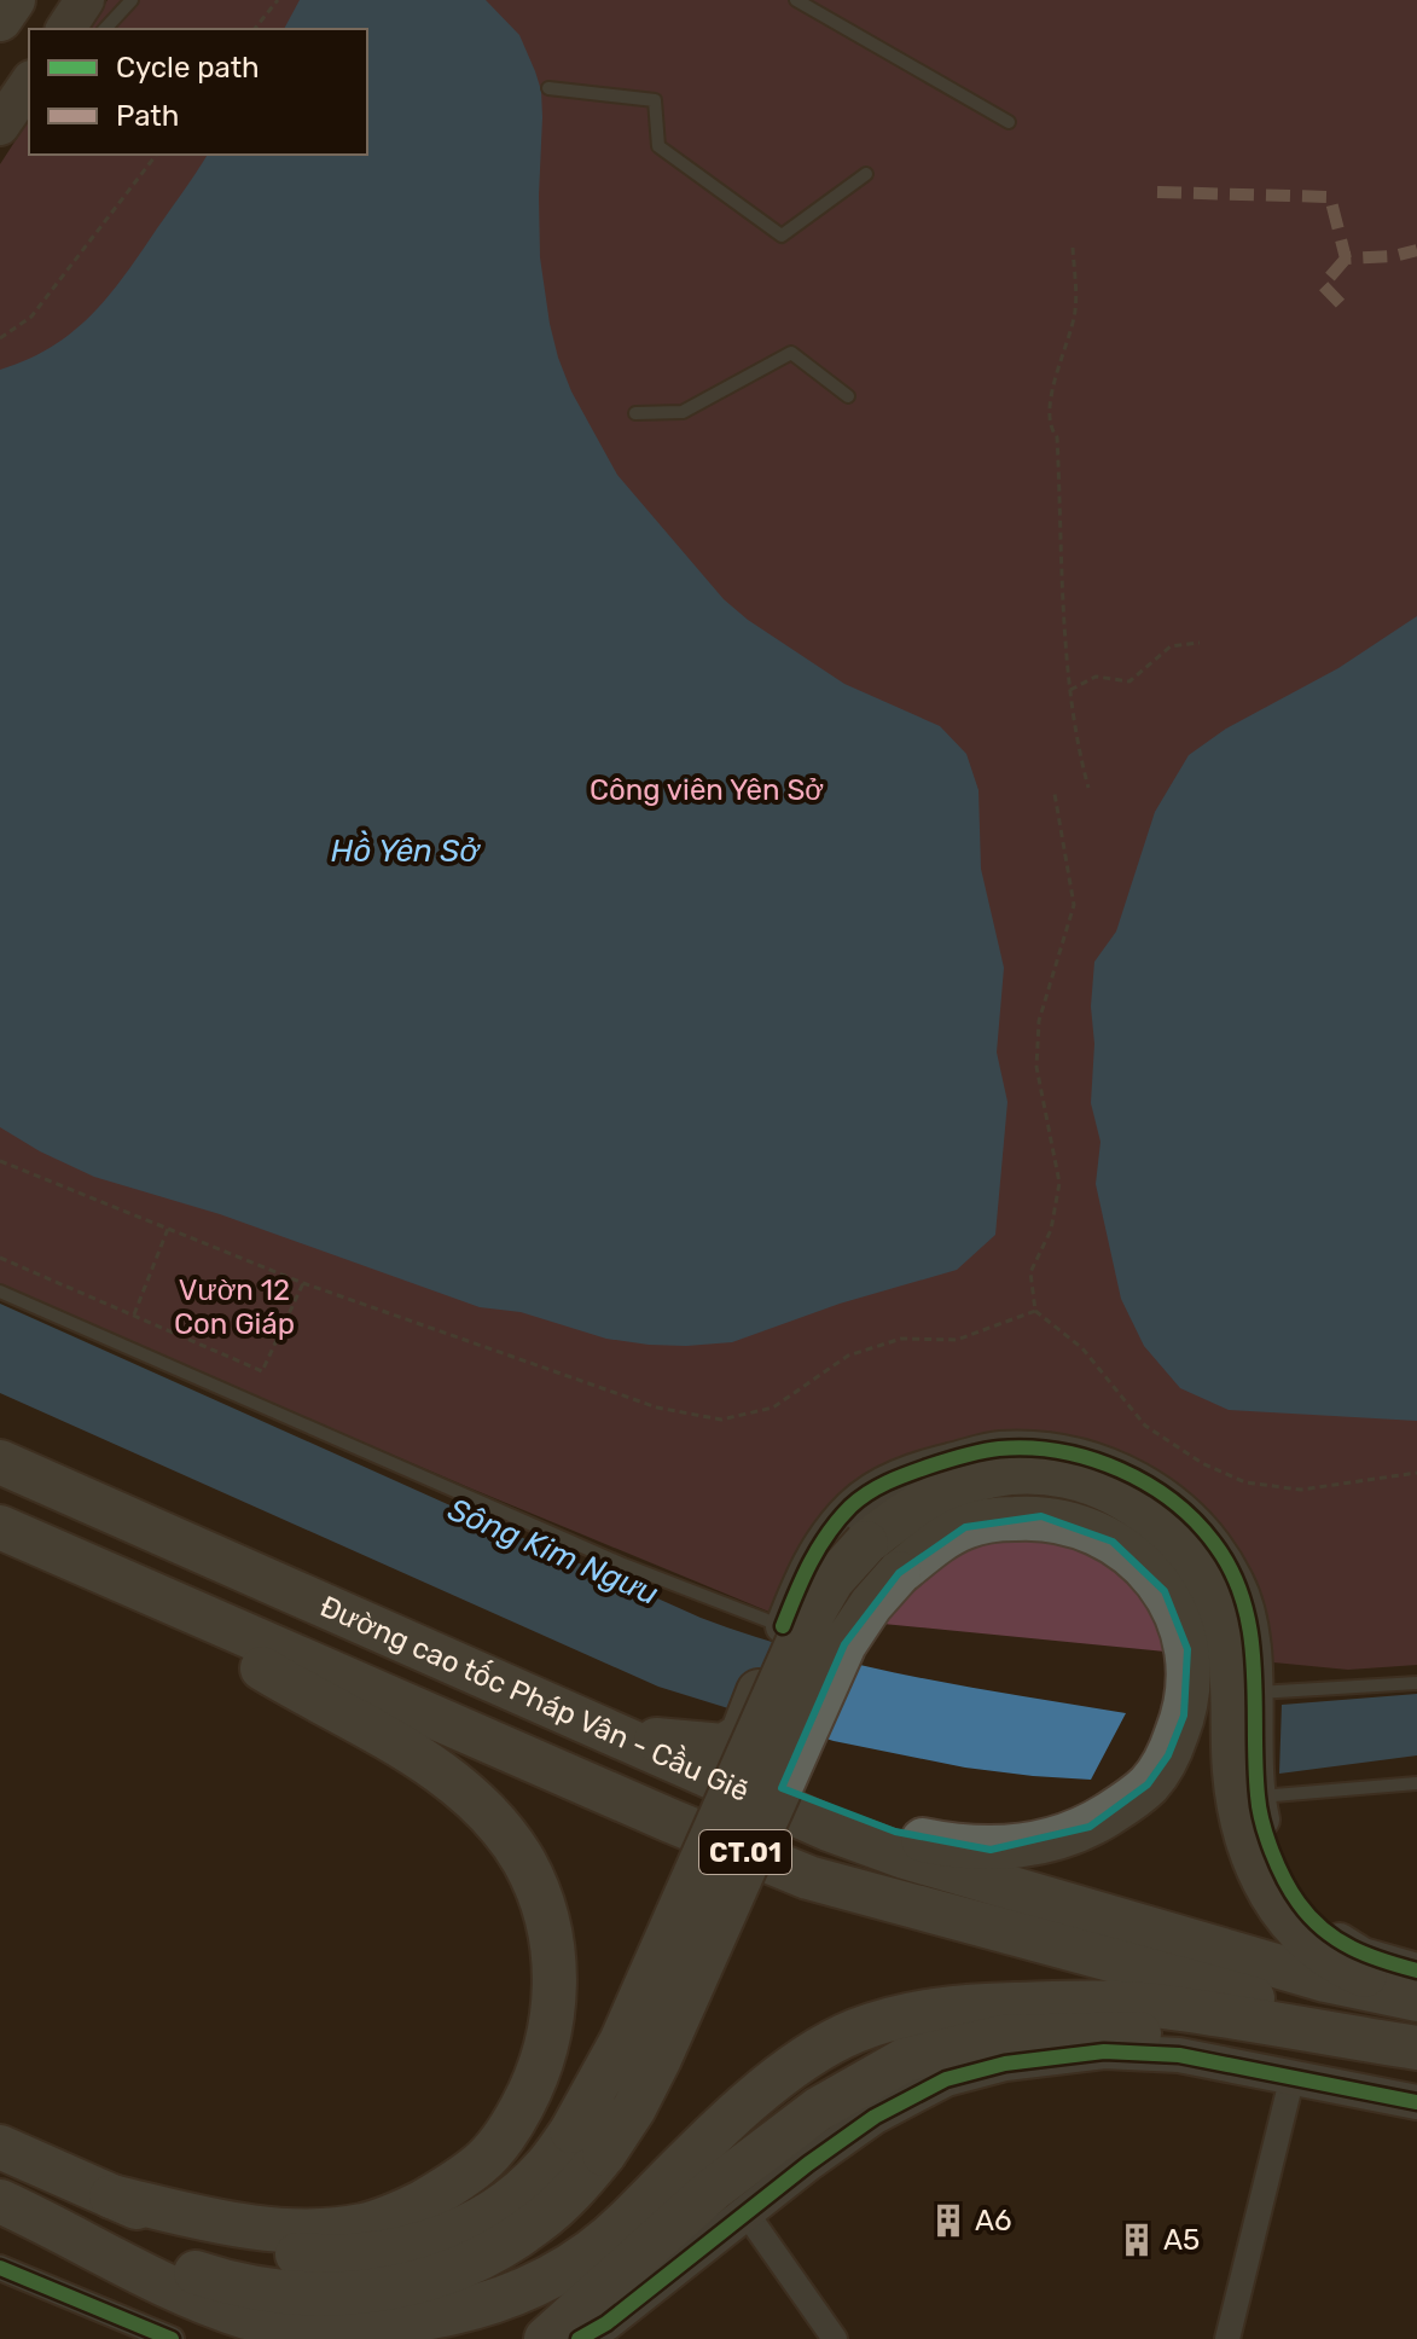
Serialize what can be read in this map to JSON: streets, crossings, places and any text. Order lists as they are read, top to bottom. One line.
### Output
{"streets":{"highway":["Đường cao tốc Pháp Vân - Cầu Giẽ","CT.01"]},"water":["Hồ Yên Sở","Sông Kim Ngưu"],"parks":["Công viên Yên Sở","Vườn 12 Con Giáp"],"places":{"building":["A6","A5"]},"legend":["Cycle path","Path"]}
